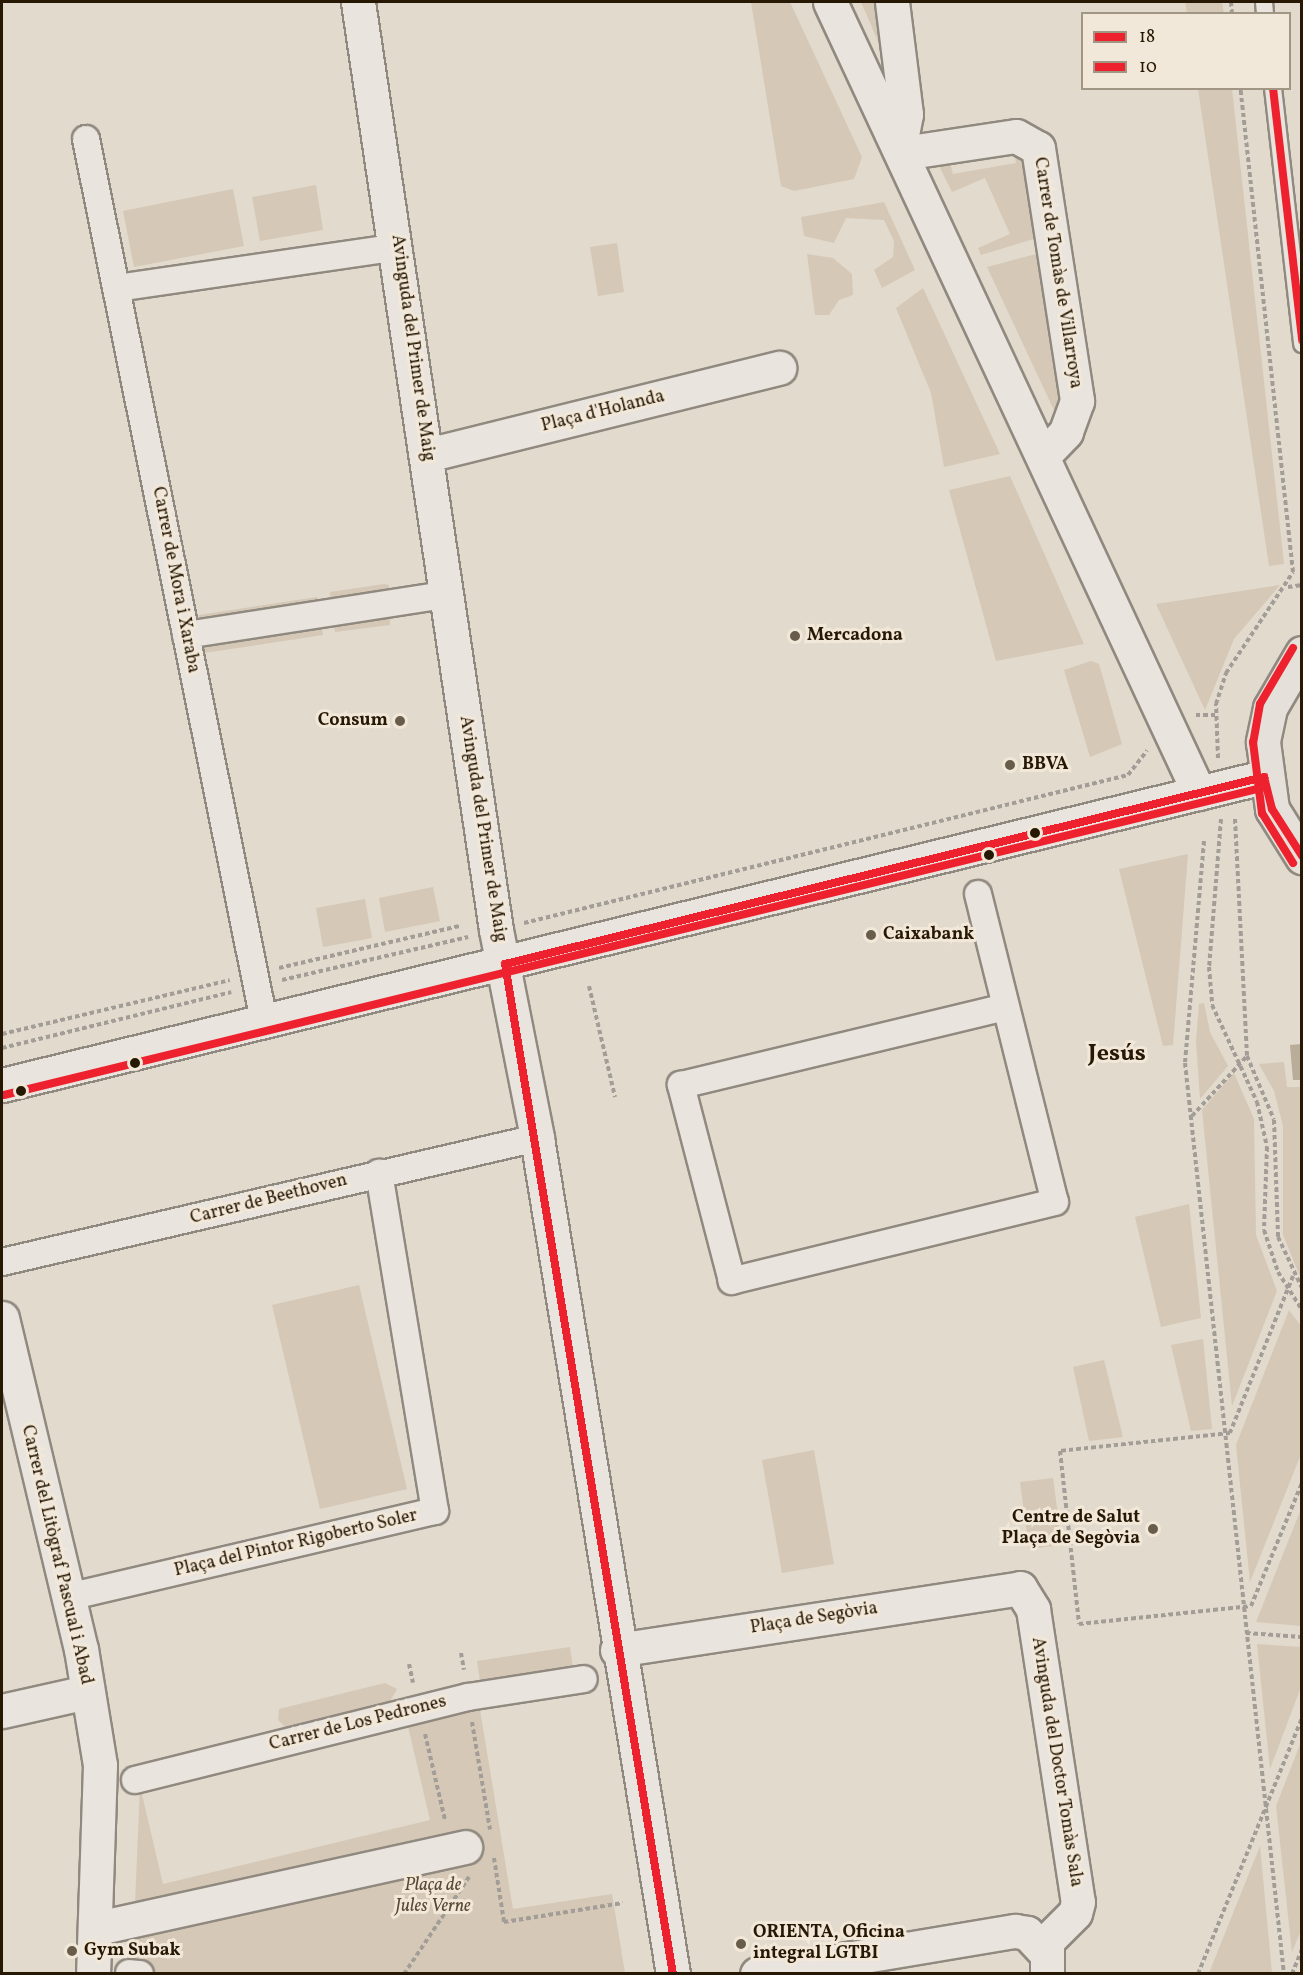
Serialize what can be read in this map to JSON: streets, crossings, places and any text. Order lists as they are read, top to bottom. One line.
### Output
{"streets":{"street":["Carrer de Tomàs de Villarroya","Avinguda del Primer de Maig","Plaça d'Holanda","Carrer de Mora i Xaraba","Carrer de Beethoven","Plaça del Pintor Rigoberto Soler","Carrer del Litògraf Pascual i Abad","Plaça de Segòvia","Carrer de Los Pedrones","Avinguda del Doctor Tomàs Sala"]},"crossings":[["Avinguda del Primer de Maig","Plaça d'Holanda"],["Avinguda del Primer de Maig","Carrer de Beethoven"],["Avinguda del Primer de Maig","Plaça de Segòvia"],["Carrer de Beethoven","Plaça del Pintor Rigoberto Soler"],["Plaça del Pintor Rigoberto Soler","Carrer del Litògraf Pascual i Abad"],["Plaça de Segòvia","Avinguda del Doctor Tomàs Sala"]],"districts":["Jesús"],"parks":["Plaça de Jules Verne"],"places":["Mercadona","Consum","BBVA","Caixabank","Centre de Salut Plaça de Segòvia","ORIENTA, Oficina integral LGTBI","Gym Subak"],"lines":["transit line 18","transit line 10"],"legend":["18","10"]}
